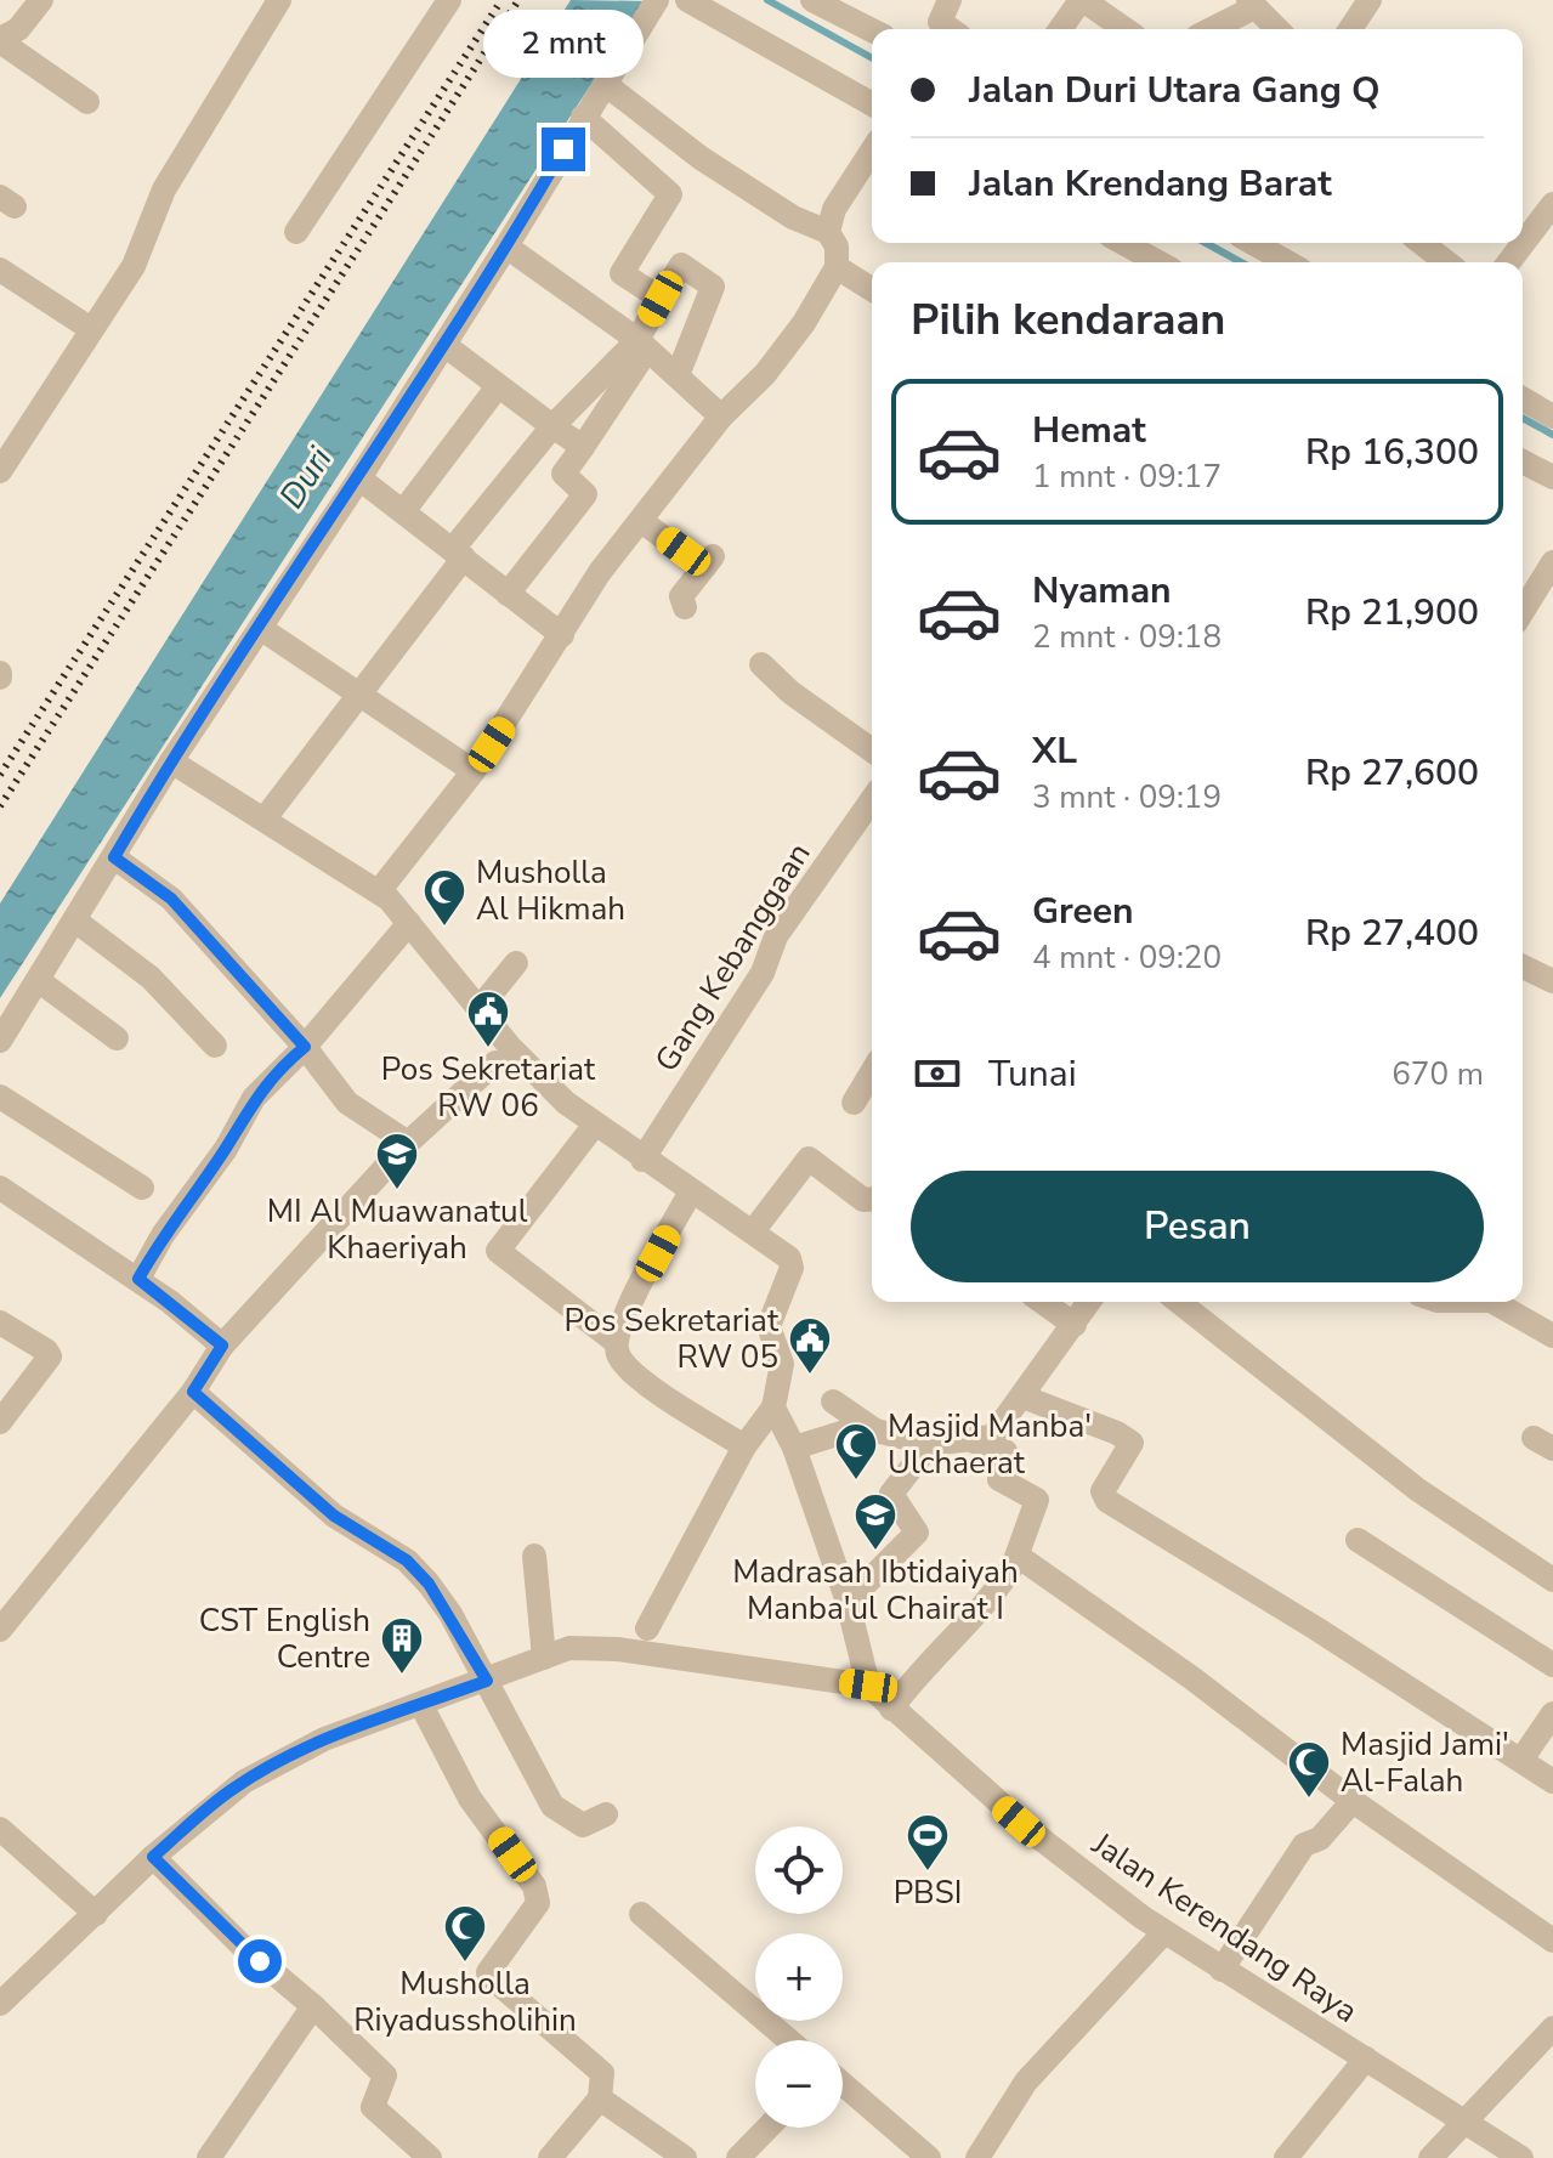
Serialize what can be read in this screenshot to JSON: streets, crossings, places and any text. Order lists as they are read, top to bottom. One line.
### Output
{"streets":{"street":["Gang Kebanggaan","Jalan Kerendang Raya"]},"water":["Duri"],"places":{"mosque":["Musholla Al Hikmah","Masjid Manba' Ulchaerat","Masjid Jami' Al-Falah","Musholla Riyadussholihin"],"public building":["Pos Sekretariat RW 06","Pos Sekretariat RW 05"],"school or university":["MI Al Muawanatul Khaeriyah","Madrasah Ibtidaiyah Manba'ul Chairat I"],"building":["CST English Centre"],"sports":["PBSI"]},"page":{"bubble":"2 mnt","banner":["Jalan Duri Utara Gang Q","Jalan Krendang Barat"],"heading":"Pilih kendaraan","list":[{"name":"Hemat","note":"1 mnt · 09:17","value":"Rp 16,300"},{"name":"Nyaman","note":"2 mnt · 09:18","value":"Rp 21,900"},{"name":"XL","note":"3 mnt · 09:19","value":"Rp 27,600"},{"name":"Green","note":"4 mnt · 09:20","value":"Rp 27,400"}],"pay":["Tunai","670 m"],"buttons":"Pesan","map_buttons":["+","−"]}}
